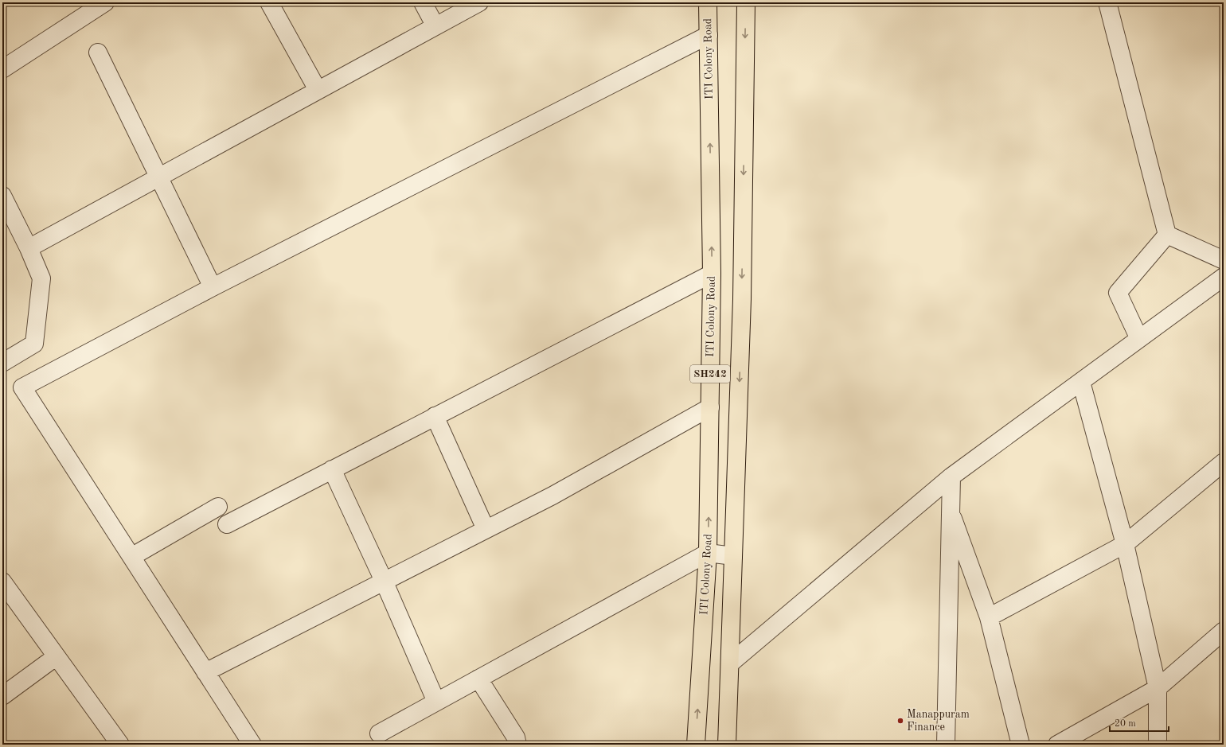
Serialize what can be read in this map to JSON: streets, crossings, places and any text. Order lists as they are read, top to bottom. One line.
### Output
{"streets":{"main road":["ITI Colony Road","SH242"]},"places":["Manappuram Finance"],"scale_bar":"20 m"}
